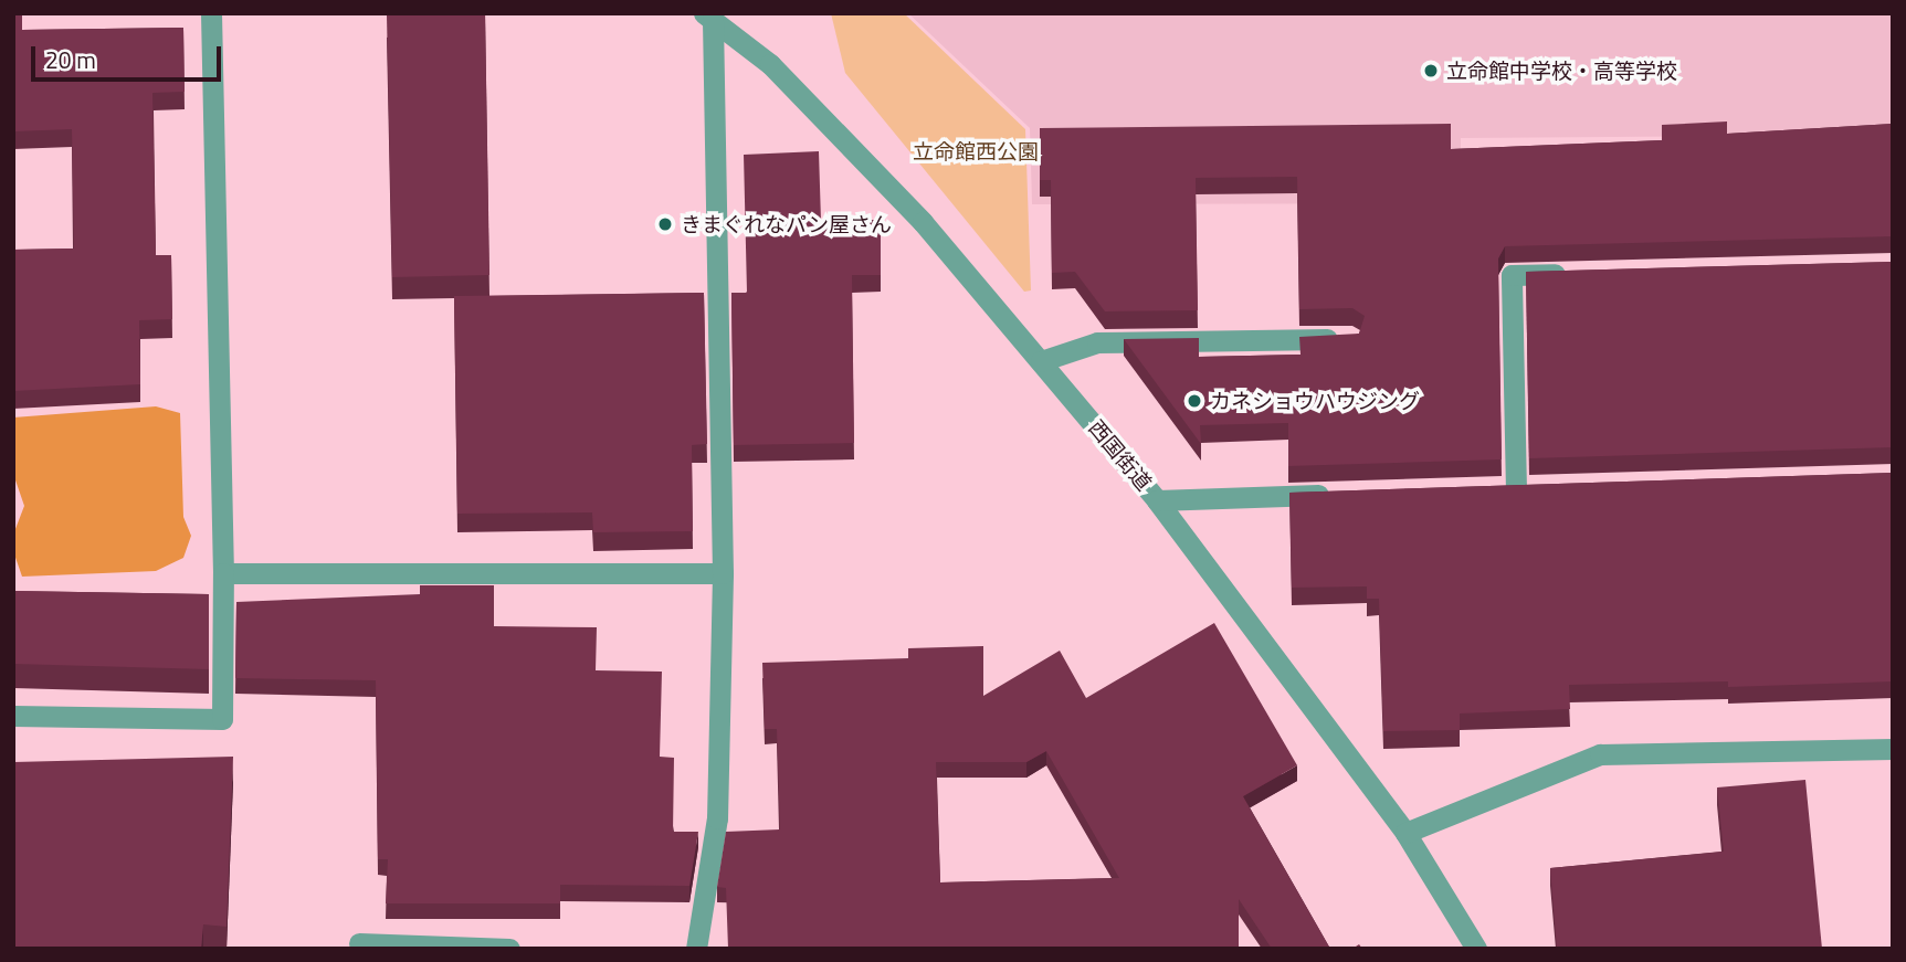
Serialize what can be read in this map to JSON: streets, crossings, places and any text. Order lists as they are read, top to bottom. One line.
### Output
{"streets":{"street":["西国街道"]},"parks":["立命館西公園"],"places":["立命館中学校・高等学校","きまぐれなパン屋さん","カネショウハウジング"],"scale_bar":"20 m"}
